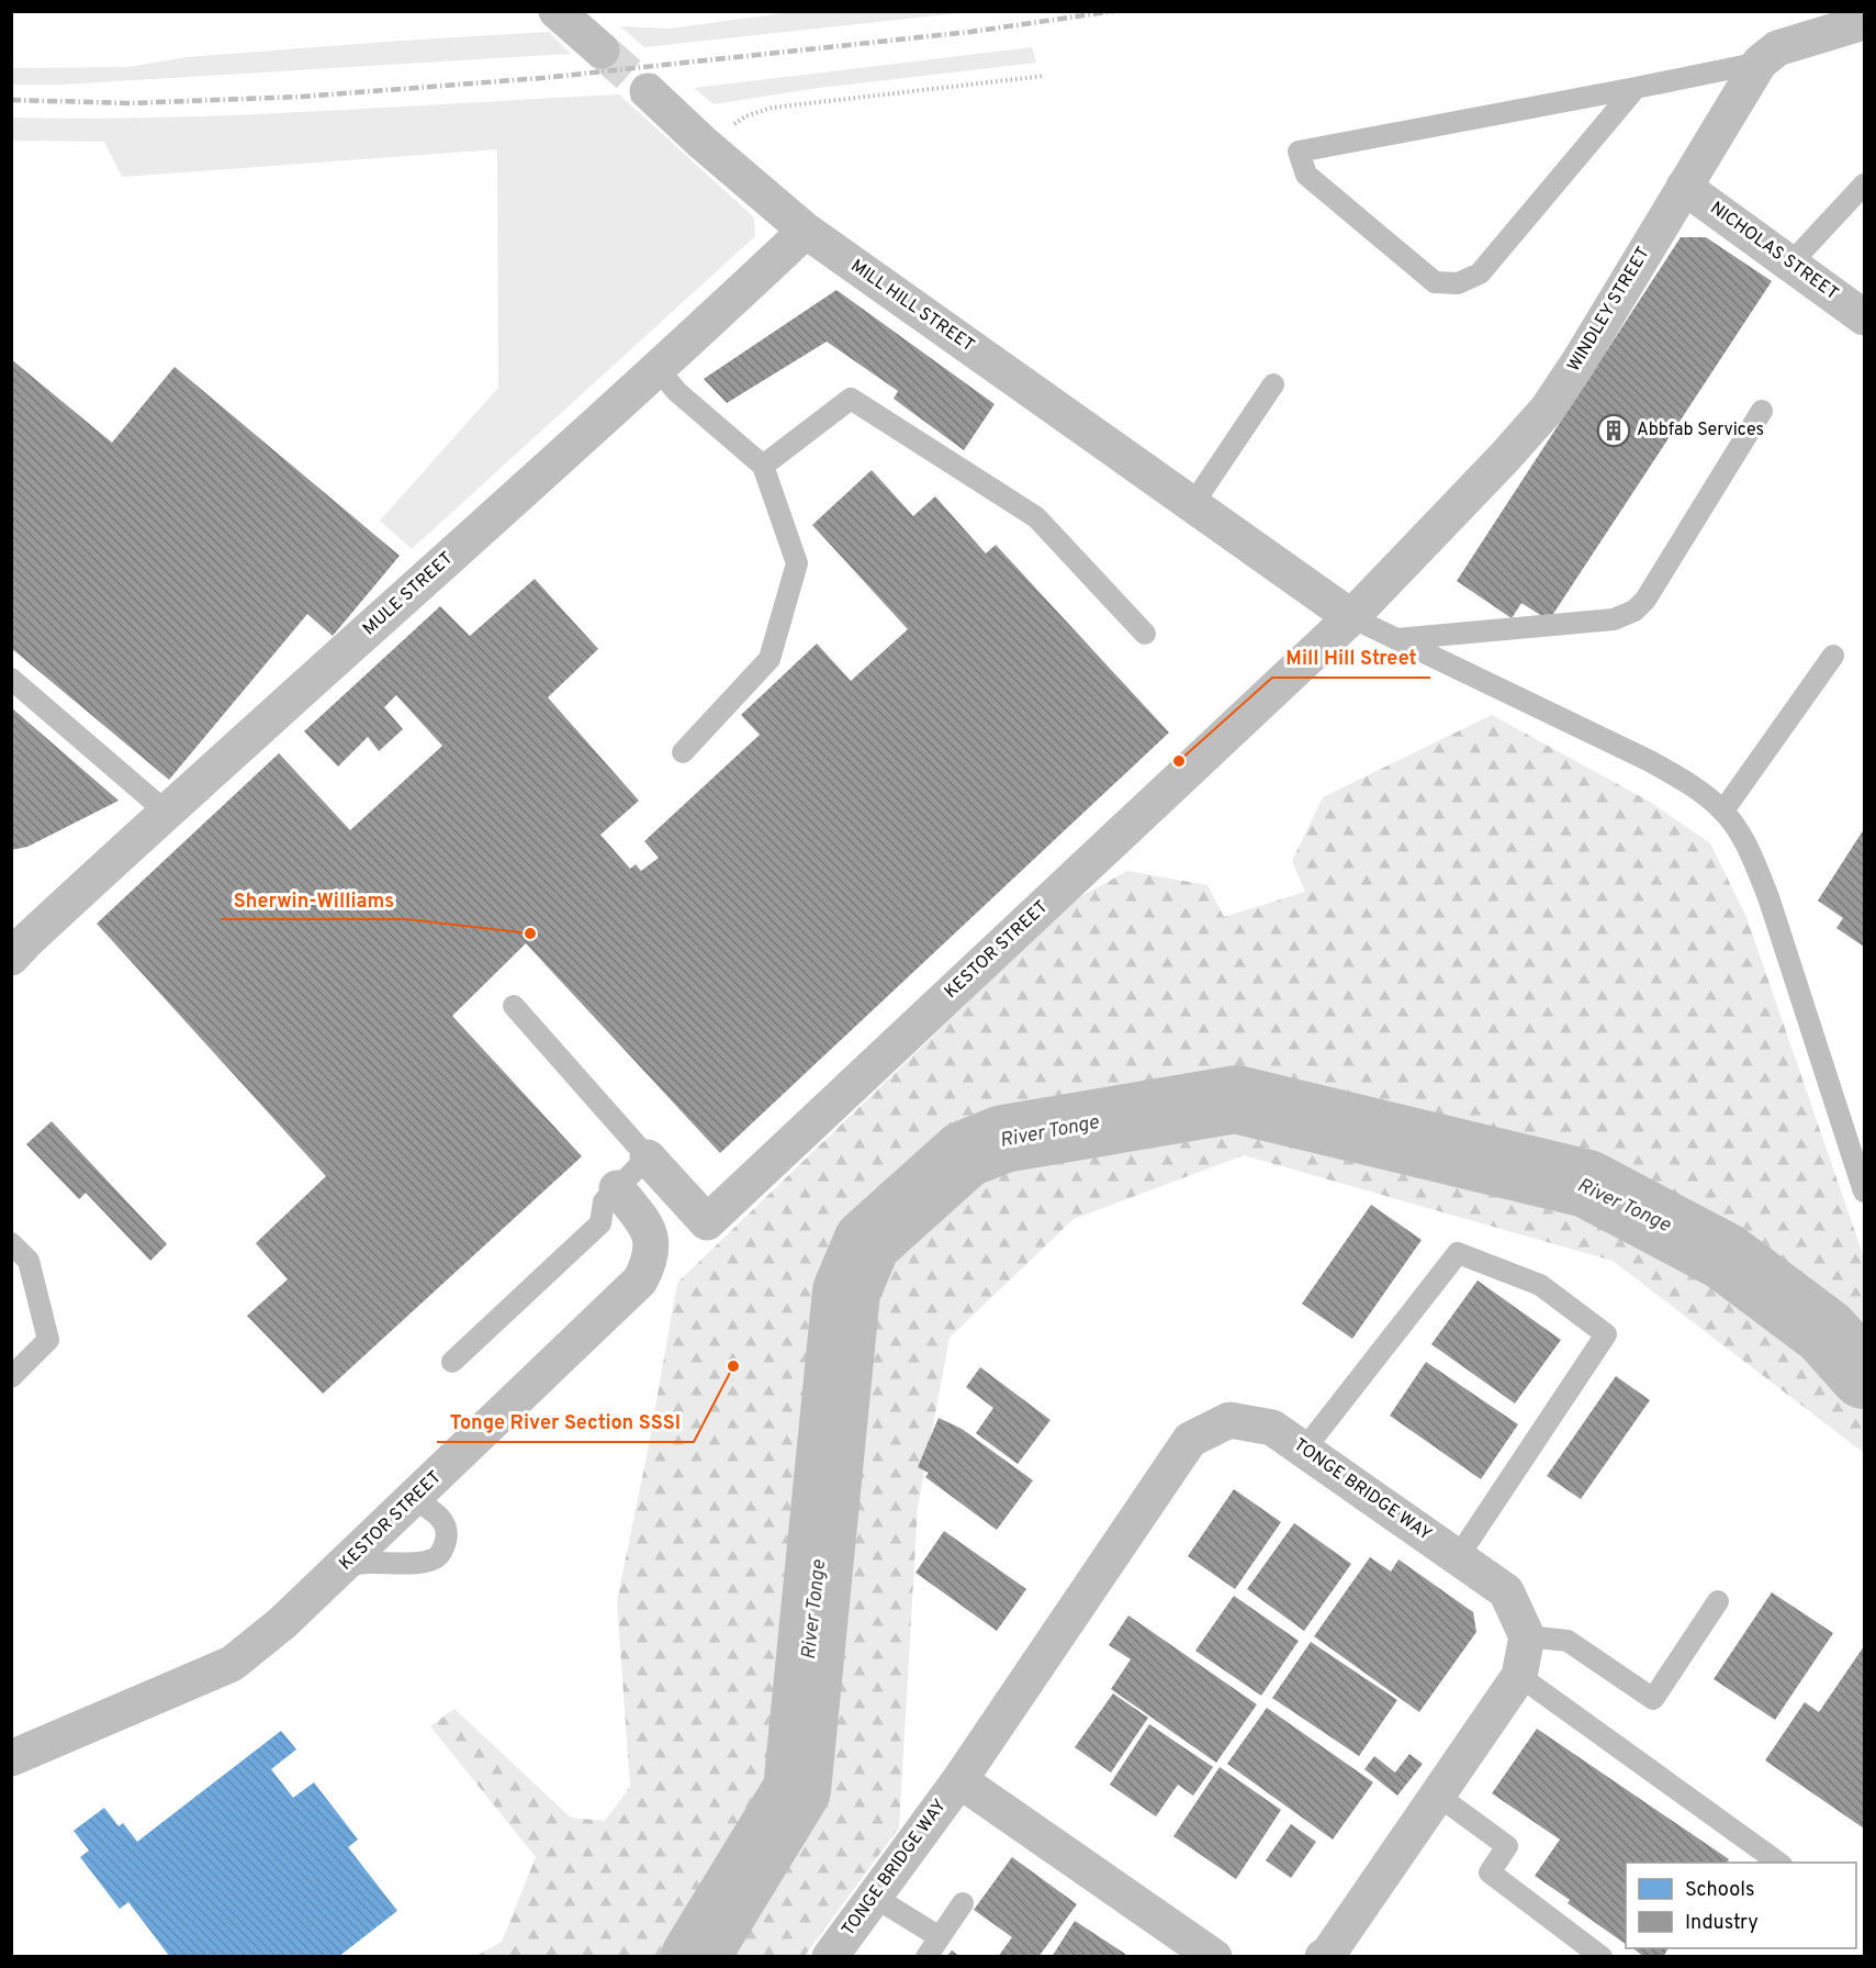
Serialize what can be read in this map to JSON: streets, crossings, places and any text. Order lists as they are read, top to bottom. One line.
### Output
{"streets":{"street":["NICHOLAS STREET","MILL HILL STREET","WINDLEY STREET","MULE STREET","KESTOR STREET","TONGE BRIDGE WAY"]},"crossings":[["NICHOLAS STREET","WINDLEY STREET"],["MILL HILL STREET","WINDLEY STREET"],["MILL HILL STREET","MULE STREET"],["MILL HILL STREET","KESTOR STREET"],["WINDLEY STREET","KESTOR STREET"]],"water":["River Tonge"],"places":{"building":["Abbfab Services"],"other":["Mill Hill Street","Sherwin-Williams","Tonge River Section SSSI"]},"legend":["Schools","Industry"]}
